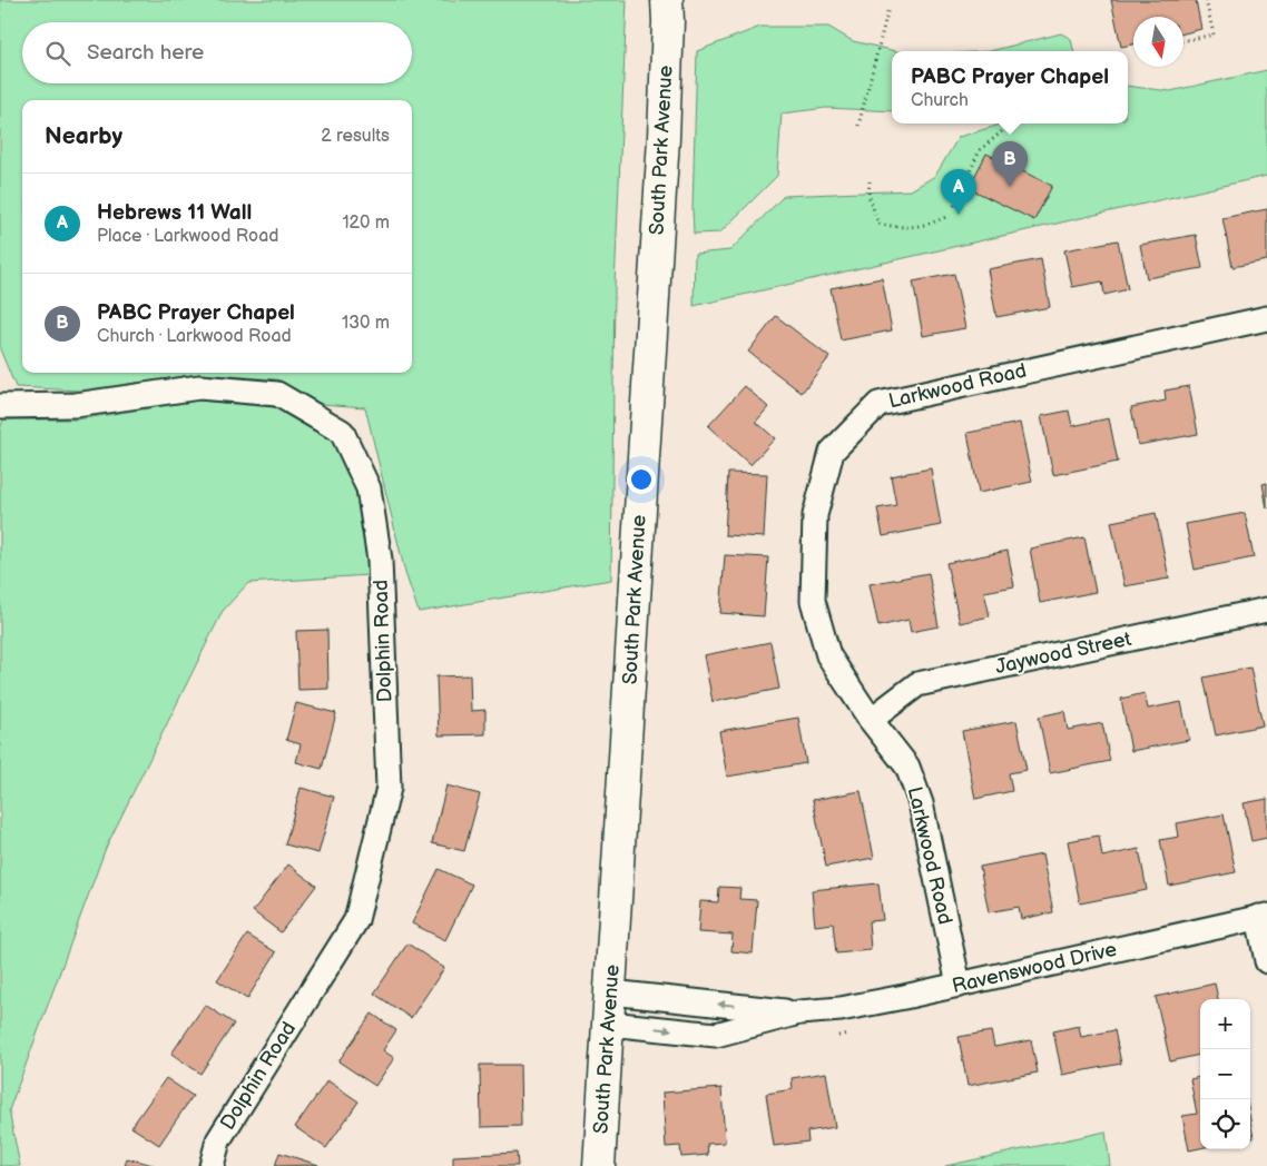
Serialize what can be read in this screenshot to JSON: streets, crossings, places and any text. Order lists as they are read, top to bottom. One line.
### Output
{"streets":{"street":["South Park Avenue","Larkwood Road","Dolphin Road","Jaywood Street","Ravenswood Drive"]},"crossings":[["South Park Avenue","Ravenswood Drive"],["Larkwood Road","Jaywood Street"],["Larkwood Road","Ravenswood Drive"]],"north":"bottom","page":{"search":"Search here","popup":["PABC Prayer Chapel","Church"],"heading":["Nearby","2 results"],"pins":["B","A"],"list":[{"mark":"A","name":"Hebrews 11 Wall","note":"Place · Larkwood Road","value":"120 m"},{"mark":"B","name":"PABC Prayer Chapel","note":"Church · Larkwood Road","value":"130 m"}],"map_buttons":["+","−"]}}
